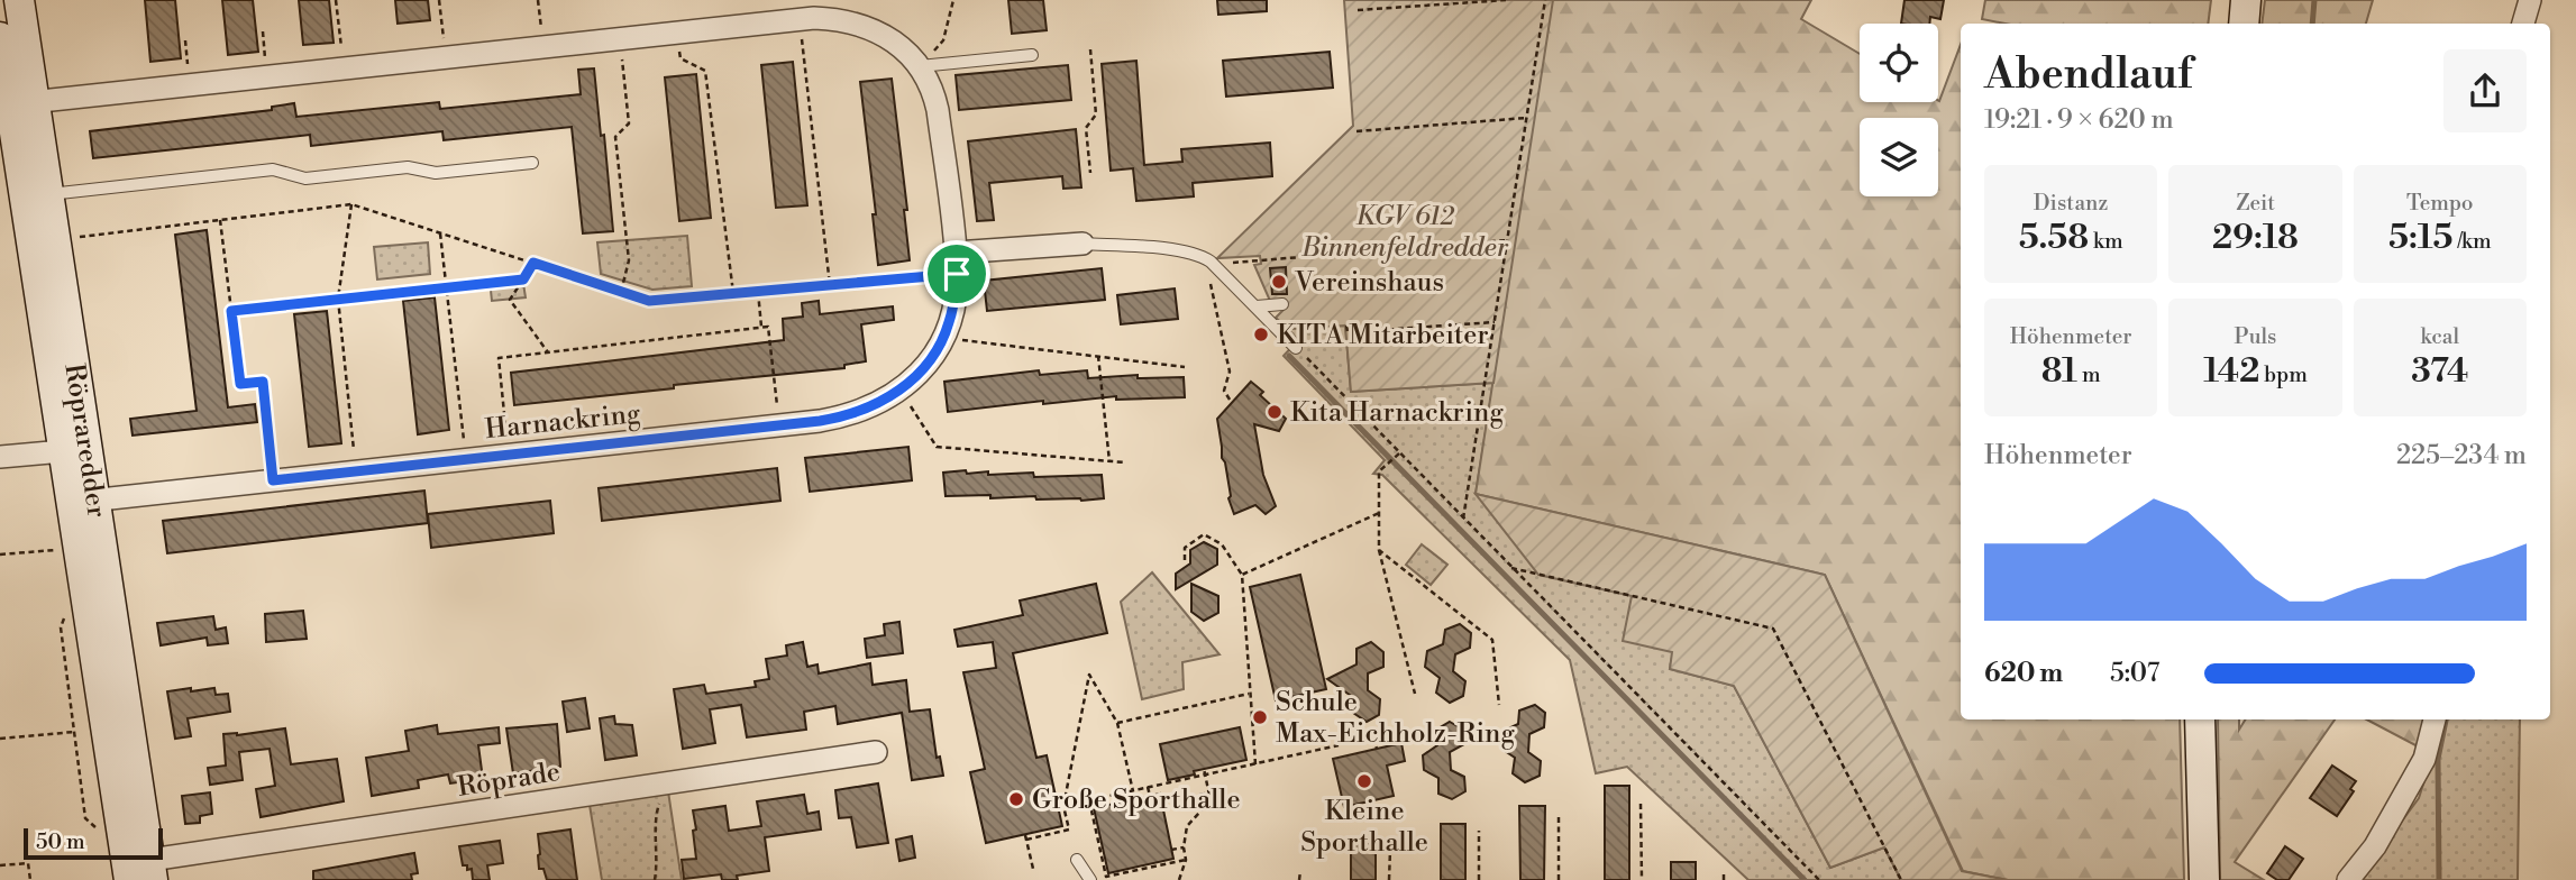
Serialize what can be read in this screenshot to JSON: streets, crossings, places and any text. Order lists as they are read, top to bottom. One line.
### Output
{"streets":{"street":["Harnackring","Röpraredder","Röprade"]},"crossings":[["Harnackring","Röpraredder"],["Röpraredder","Röprade"]],"parks":["KGV 612 Binnenfeldredder"],"places":["Vereinshaus","KITA Mitarbeiter","Kita Harnackring","Schule Max-Eichholz-Ring","Kleine Sporthalle","Große Sporthalle"],"scale_bar":"50 m","page":{"heading":["Abendlauf","19:21 · 9 × 620 m"],"stats":[["Distanz","5.58 km"],["Zeit","29:18"],["Tempo","5:15 /km"],["Höhenmeter","81 m"],["Puls","142 bpm"],["kcal","374"]],"chart":["Höhenmeter","225–234 m"],"list":[{"name":"620 m","note":"5:07"}],"scale":"50 m"}}
